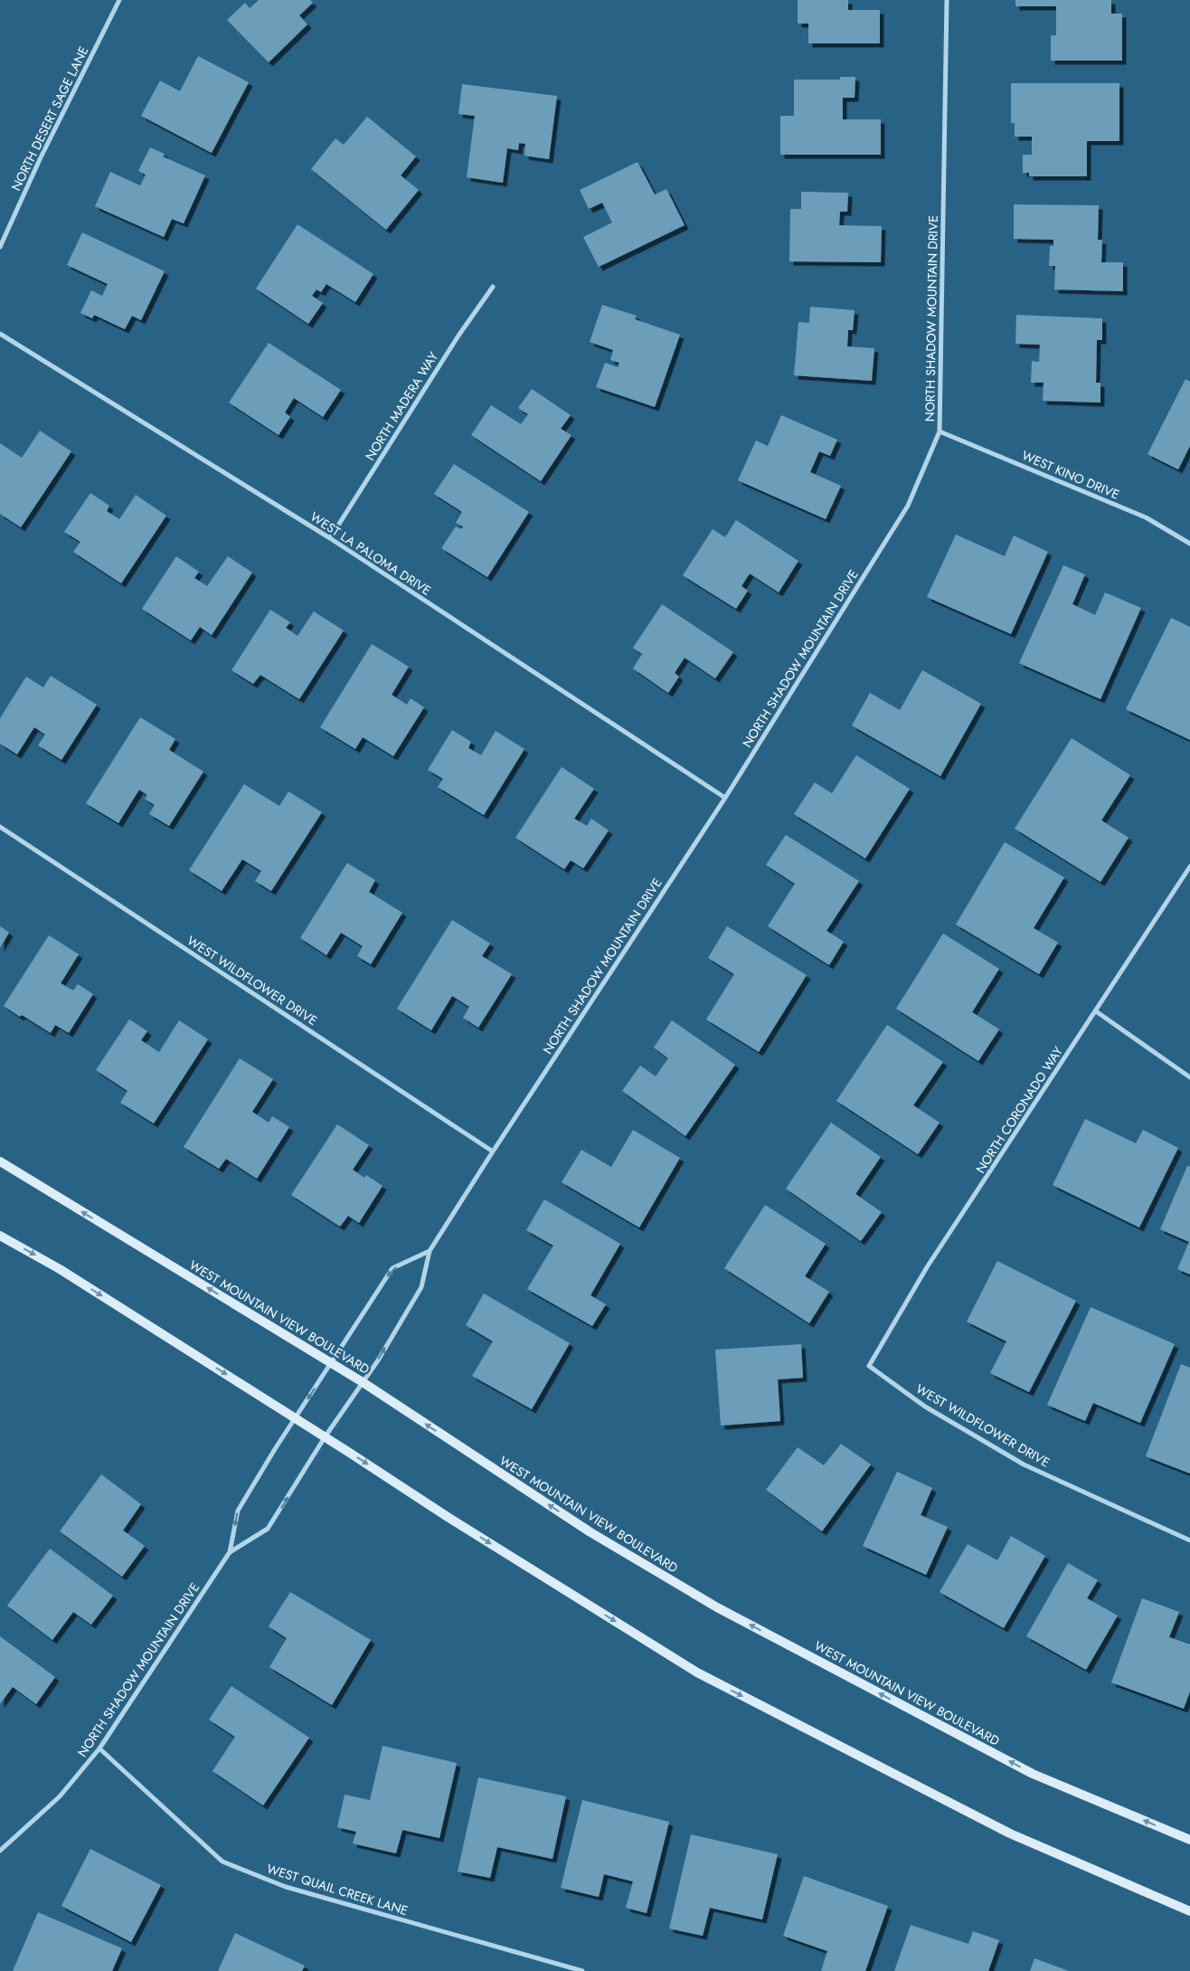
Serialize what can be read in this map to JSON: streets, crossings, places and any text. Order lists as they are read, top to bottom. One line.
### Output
{"streets":{"street":["NORTH DESERT SAGE LANE","NORTH SHADOW MOUNTAIN DRIVE","NORTH MADERA WAY","WEST KINO DRIVE","WEST LA PALOMA DRIVE","WEST WILDFLOWER DRIVE","NORTH CORONADO WAY","WEST MOUNTAIN VIEW BOULEVARD","WEST QUAIL CREEK LANE"]},"crossings":[["NORTH SHADOW MOUNTAIN DRIVE","WEST KINO DRIVE"],["NORTH SHADOW MOUNTAIN DRIVE","WEST LA PALOMA DRIVE"],["NORTH SHADOW MOUNTAIN DRIVE","WEST WILDFLOWER DRIVE"],["NORTH SHADOW MOUNTAIN DRIVE","WEST MOUNTAIN VIEW BOULEVARD"],["NORTH SHADOW MOUNTAIN DRIVE","WEST QUAIL CREEK LANE"],["NORTH MADERA WAY","WEST LA PALOMA DRIVE"],["WEST WILDFLOWER DRIVE","NORTH CORONADO WAY"]]}
